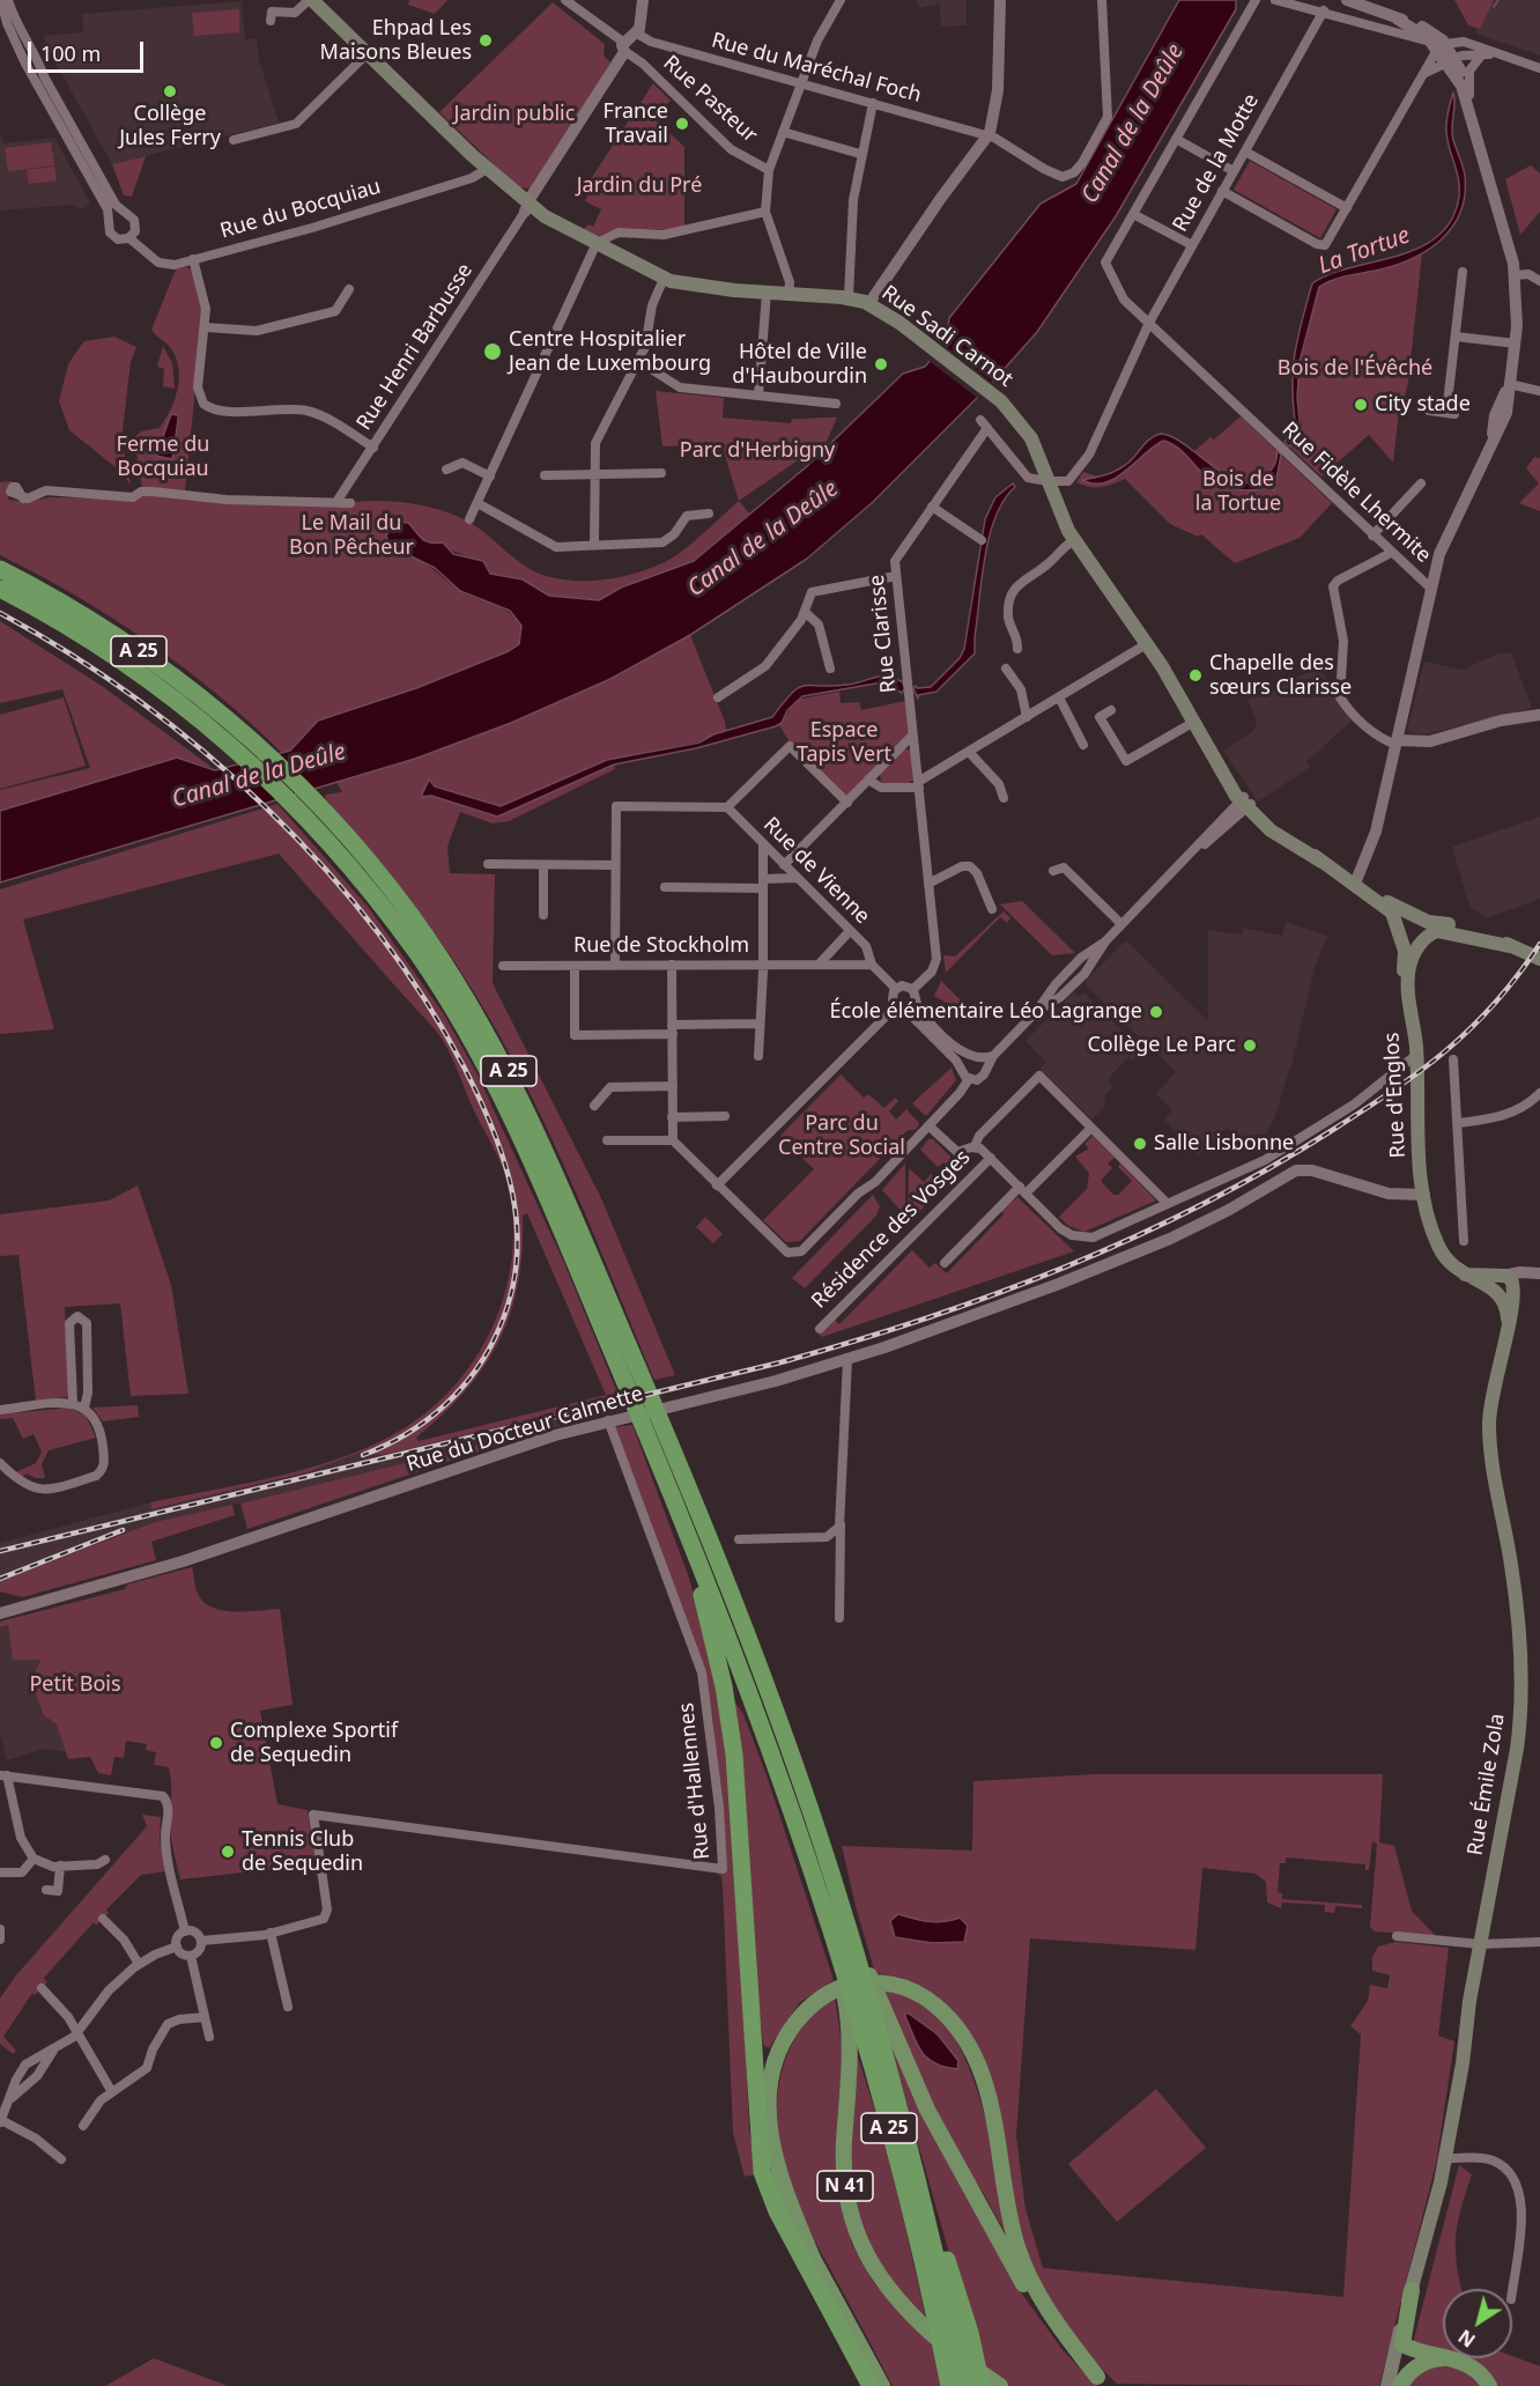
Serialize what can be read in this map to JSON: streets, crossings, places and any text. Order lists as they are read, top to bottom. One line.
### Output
{"streets":{"highway":["A 25","N 41"],"main road":["Rue Sadi Carnot","Rue d'Englos","Rue Émile Zola"],"street":["Rue du Maréchal Foch","Rue Pasteur","Rue de la Motte","Rue du Bocquiau","Rue Henri Barbusse","Rue Fidèle Lhermite","Rue Clarisse","Rue de Vienne","Rue de Stockholm","Résidence des Vosges","Rue du Docteur Calmette","Rue d'Hallennes"]},"crossings":[["Rue de la Motte","Rue Sadi Carnot"],["Rue de la Motte","Rue Fidèle Lhermite"],["Rue de la Motte","Rue Clarisse"],["Rue du Bocquiau","Rue Sadi Carnot"],["Rue Sadi Carnot","Rue Henri Barbusse"],["Rue Sadi Carnot","Rue Fidèle Lhermite"],["Rue Sadi Carnot","Rue Clarisse"],["Rue Clarisse","Rue de Vienne"],["A 25","N 41"],["Rue de Vienne","Rue de Stockholm"],["Rue d'Englos","Rue du Docteur Calmette"],["Rue d'Englos","Rue Émile Zola"],["Rue du Docteur Calmette","Rue d'Hallennes"]],"water":["Canal de la Deûle","La Tortue"],"parks":["Jardin public","Jardin du Pré","Bois de l'Évêché","Ferme du Bocquiau","Parc d'Herbigny","Bois de la Tortue","Le Mail du Bon Pêcheur","Espace Tapis Vert","Parc du Centre Social","Petit Bois"],"places":["Ehpad Les Maisons Bleues","Collège Jules Ferry","France Travail","Centre Hospitalier Jean de Luxembourg","Hôtel de Ville d'Haubourdin","City stade","Chapelle des sœurs Clarisse","École élémentaire Léo Lagrange","Collège Le Parc","Salle Lisbonne","Complexe Sportif de Sequedin","Tennis Club de Sequedin"],"scale_bar":"100 m","north":"bottom left"}
